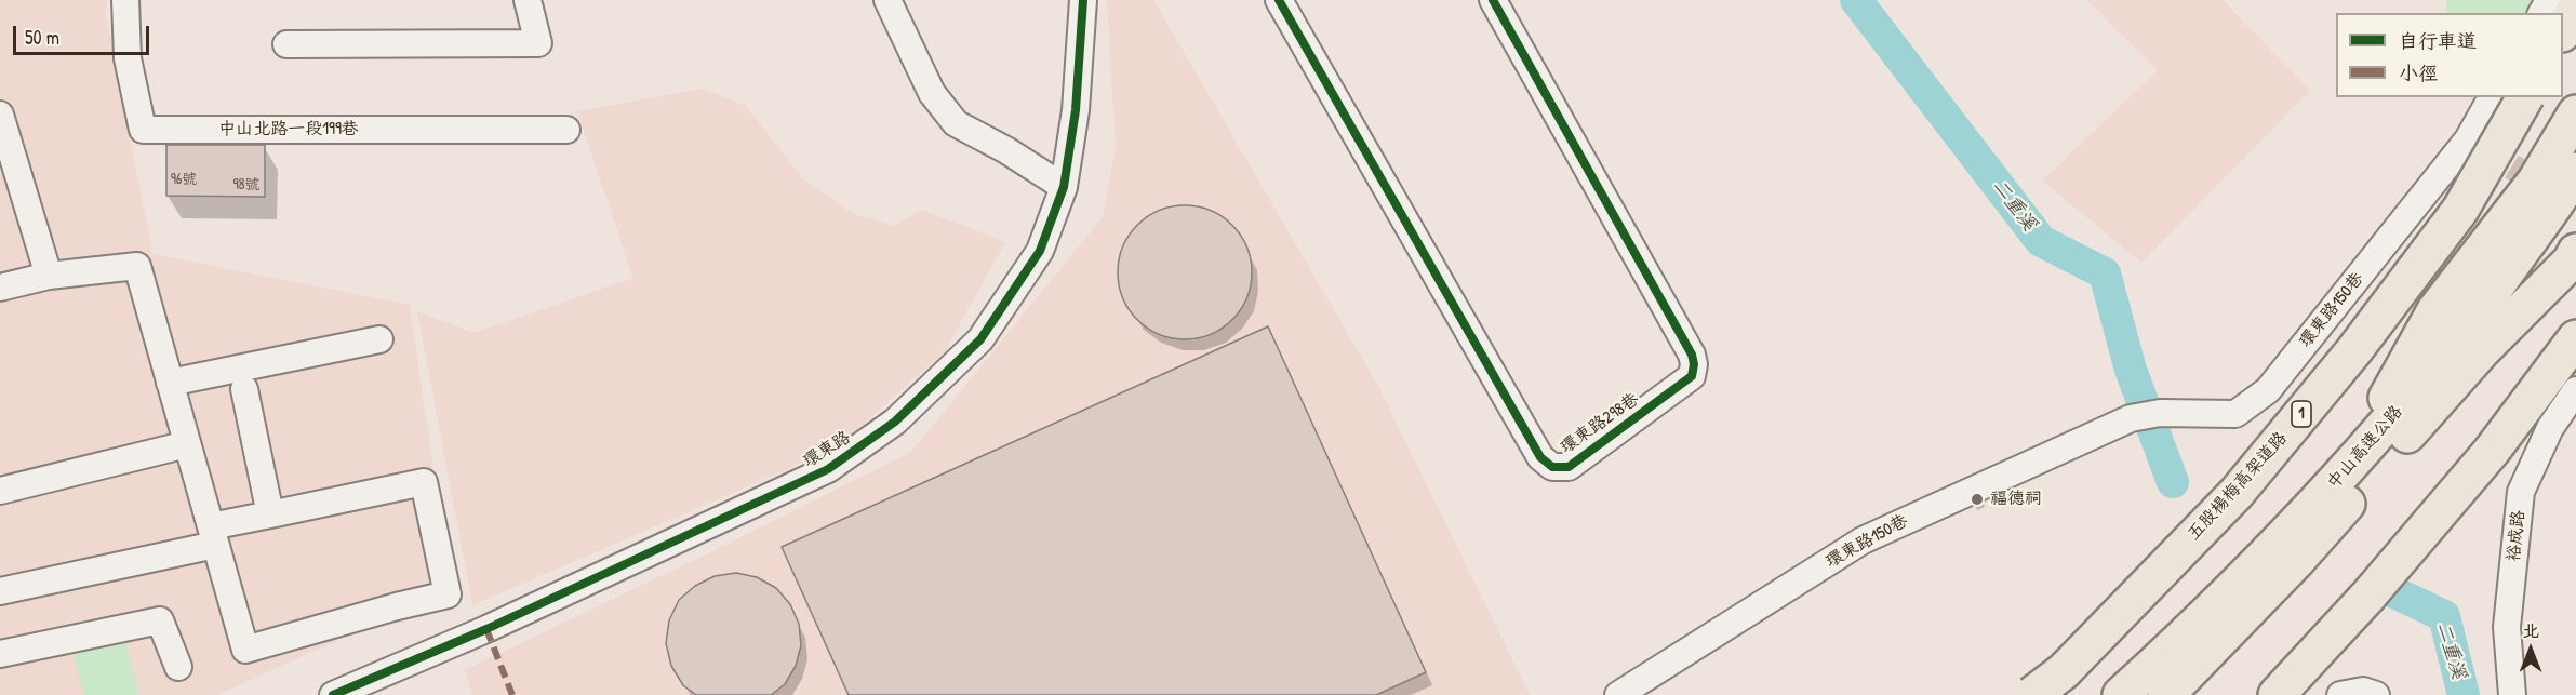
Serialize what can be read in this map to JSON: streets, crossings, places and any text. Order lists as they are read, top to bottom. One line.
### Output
{"streets":{"highway":["1","中山高速公路","五股楊梅高架道路"],"street":["中山北路一段199巷","環東路150巷","環東路298巷","環東路","裕成路"]},"water":["二重溪"],"places":["福德祠"],"house_numbers":["96號","98號"],"legend":["自行車道","小徑"],"scale_bar":"50 m","north":"top"}
